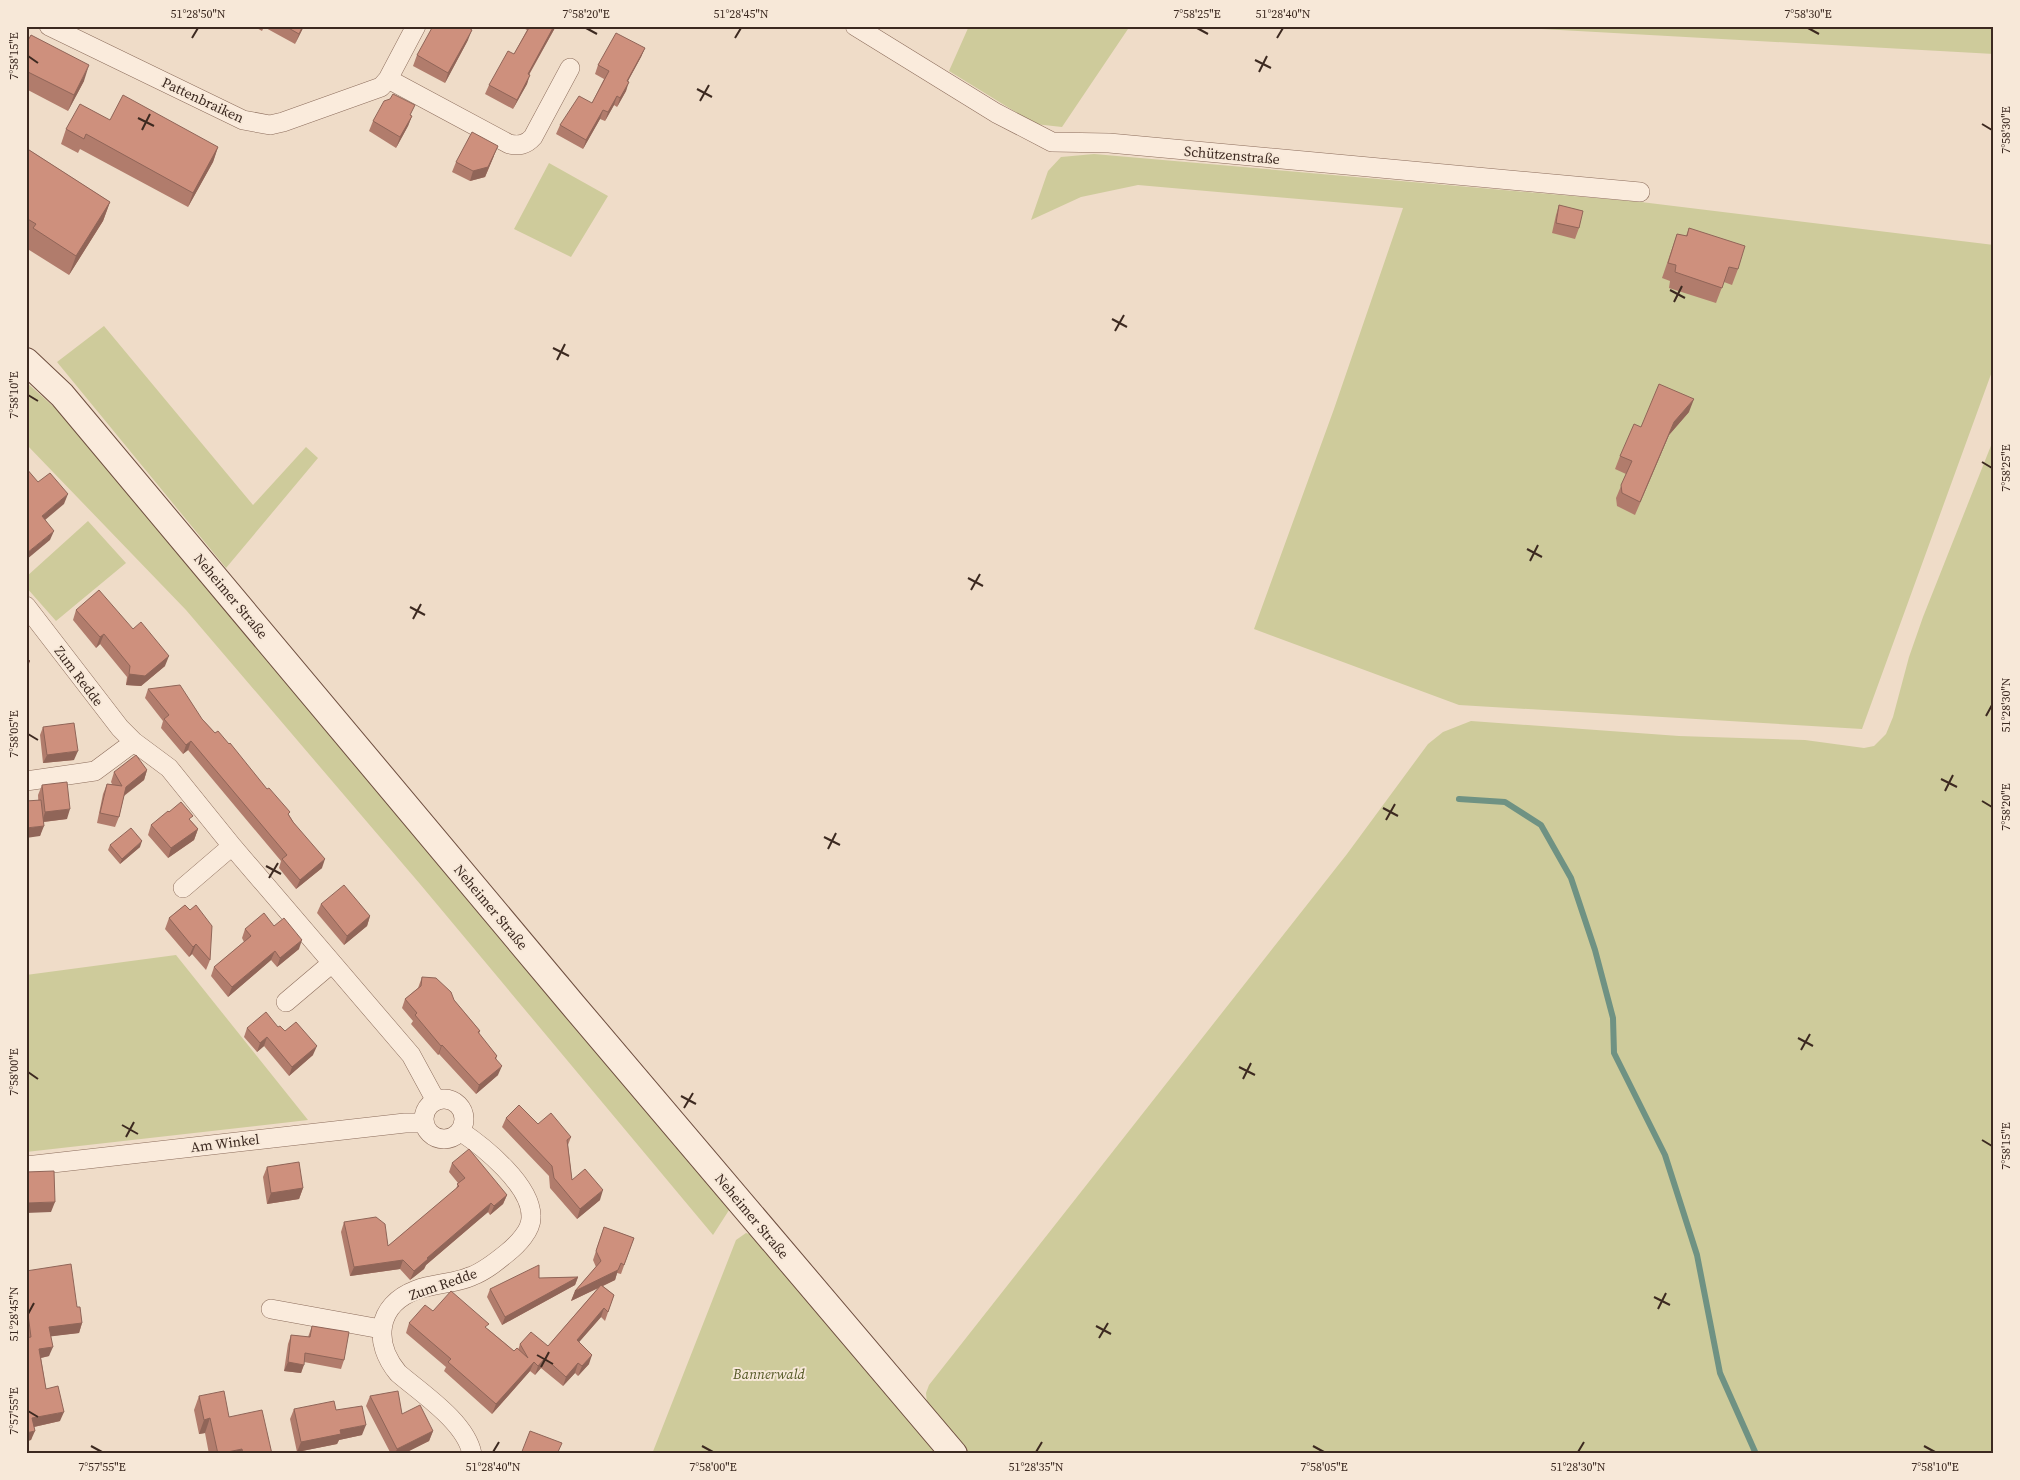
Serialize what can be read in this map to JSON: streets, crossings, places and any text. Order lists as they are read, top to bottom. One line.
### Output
{"streets":{"main road":["Neheimer Straße"],"street":["Pattenbraiken","Schützenstraße","Zum Redde","Am Winkel"]},"crossings":[["Zum Redde","Am Winkel"]],"parks":["Bannerwald"],"coordinates":["51°28'50\"N","7°58'20\"E","51°28'45\"N","7°58'25\"E","51°28'40\"N","7°58'30\"E","7°58'15\"E","7°58'10\"E","51°28'30\"N","7°58'05\"E","7°58'00\"E","7°57'55\"E","51°28'35\"N"]}
